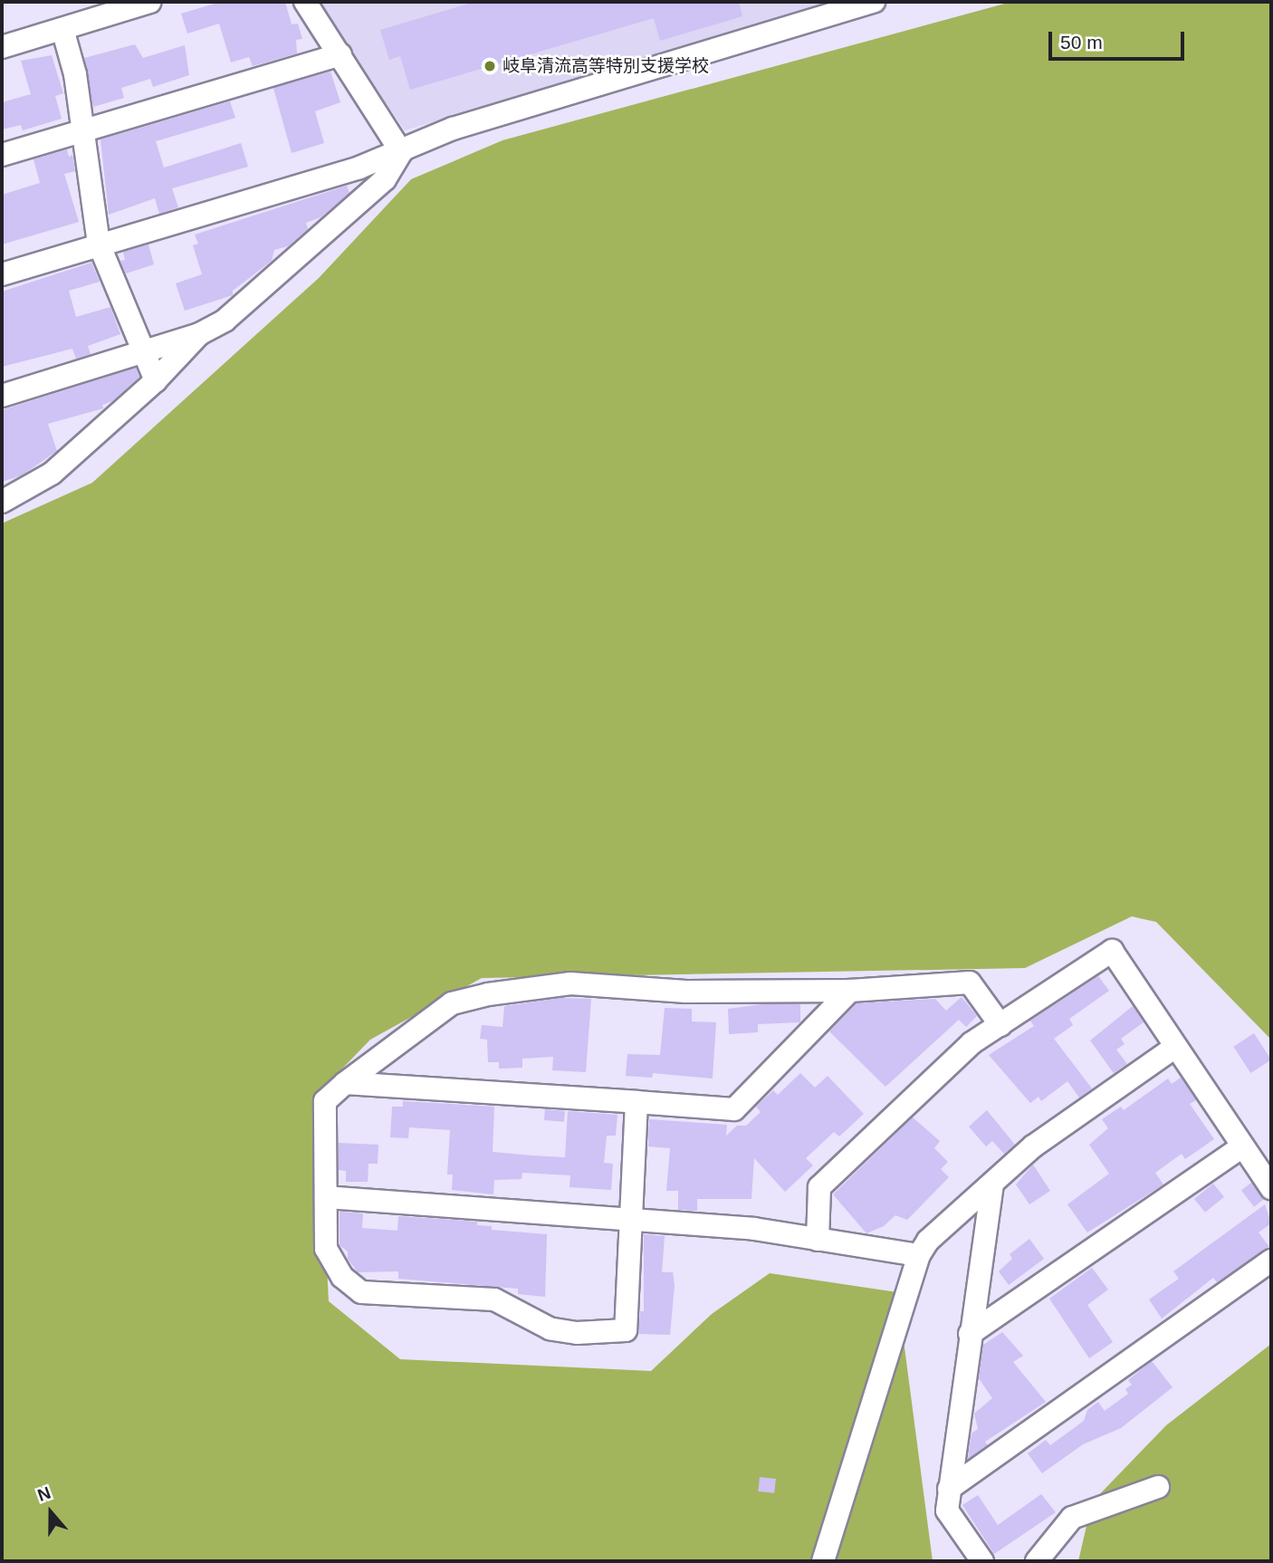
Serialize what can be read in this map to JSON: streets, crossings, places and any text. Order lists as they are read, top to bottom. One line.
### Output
{"places":["岐阜清流高等特別支援学校"],"scale_bar":"50 m","north":"top"}
